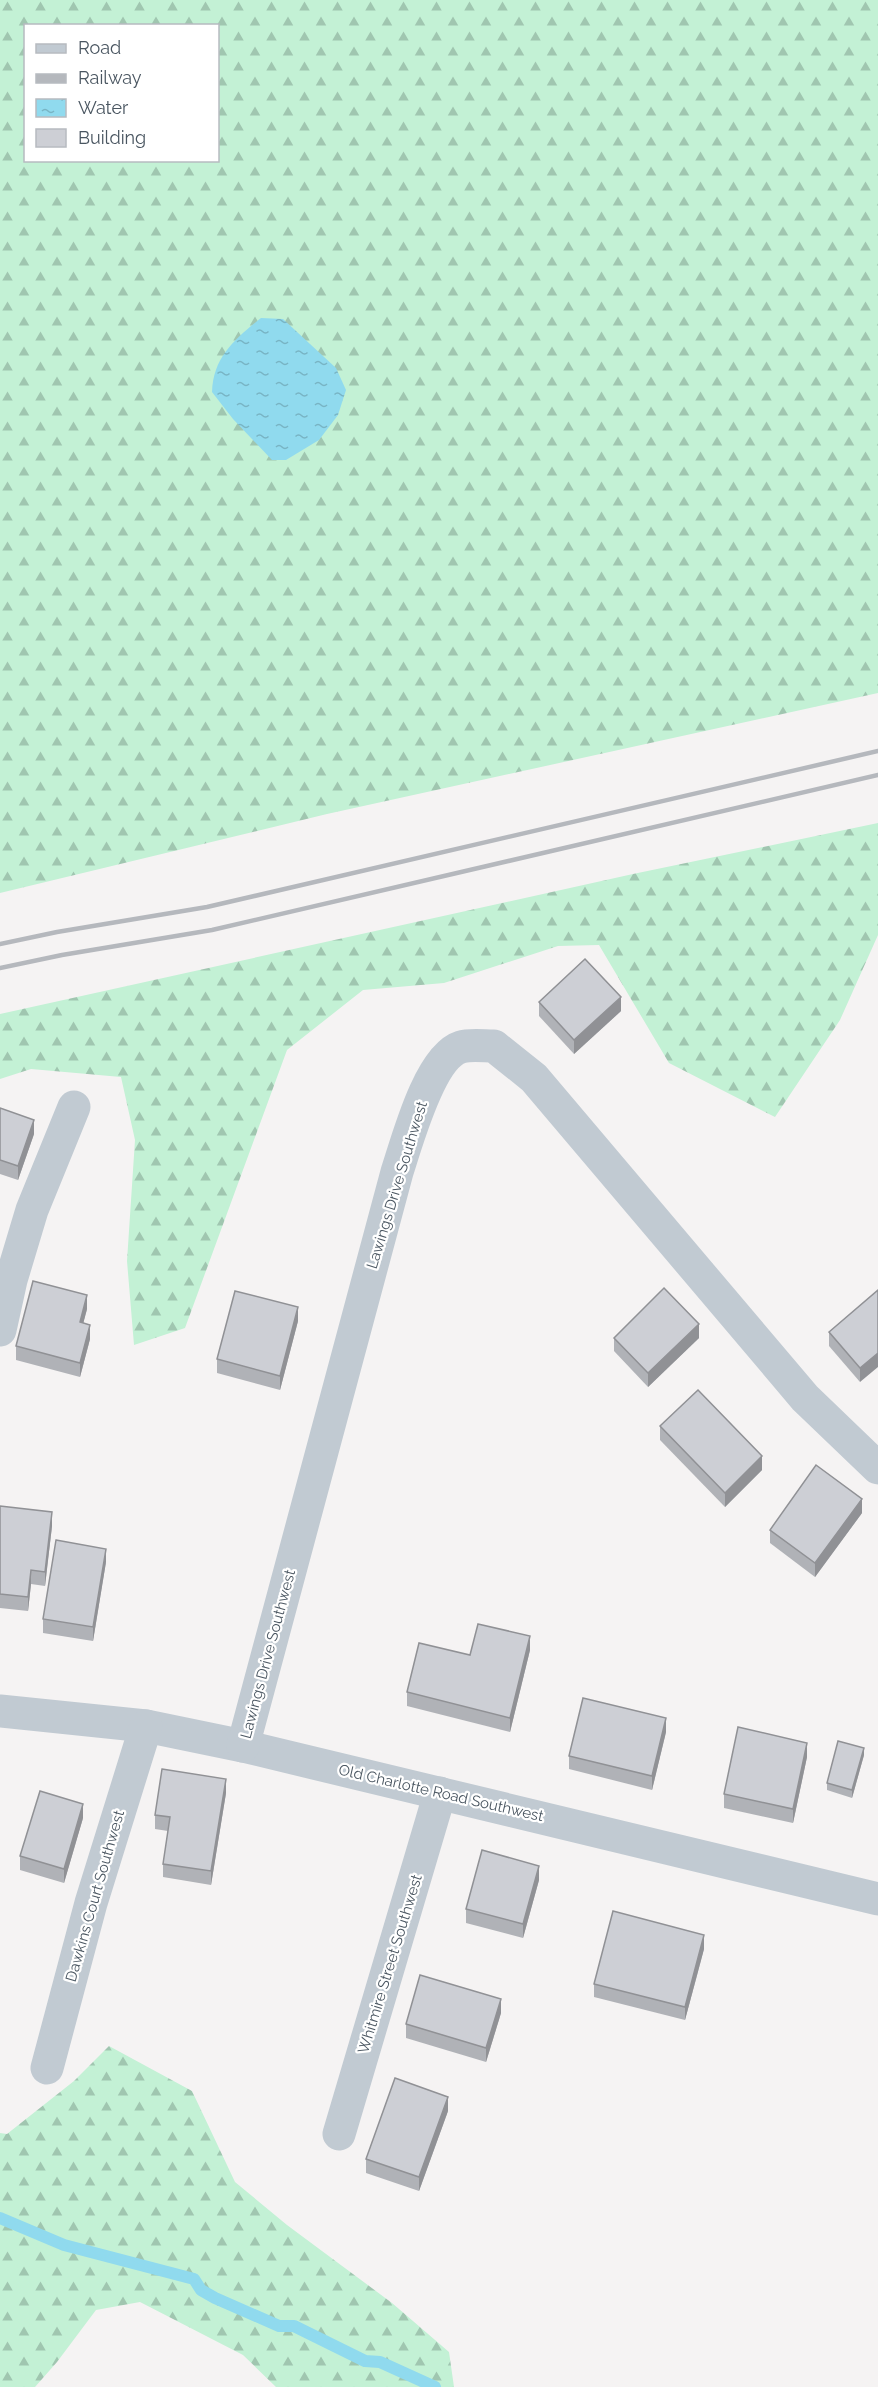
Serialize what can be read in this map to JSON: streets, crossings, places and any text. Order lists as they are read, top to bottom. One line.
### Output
{"streets":{"street":["Lawings Drive Southwest","Old Charlotte Road Southwest","Dawkins Court Southwest","Whitmire Street Southwest"]},"crossings":[["Lawings Drive Southwest","Old Charlotte Road Southwest"],["Old Charlotte Road Southwest","Dawkins Court Southwest"],["Old Charlotte Road Southwest","Whitmire Street Southwest"]],"legend":["Road","Railway","Water","Building"]}
